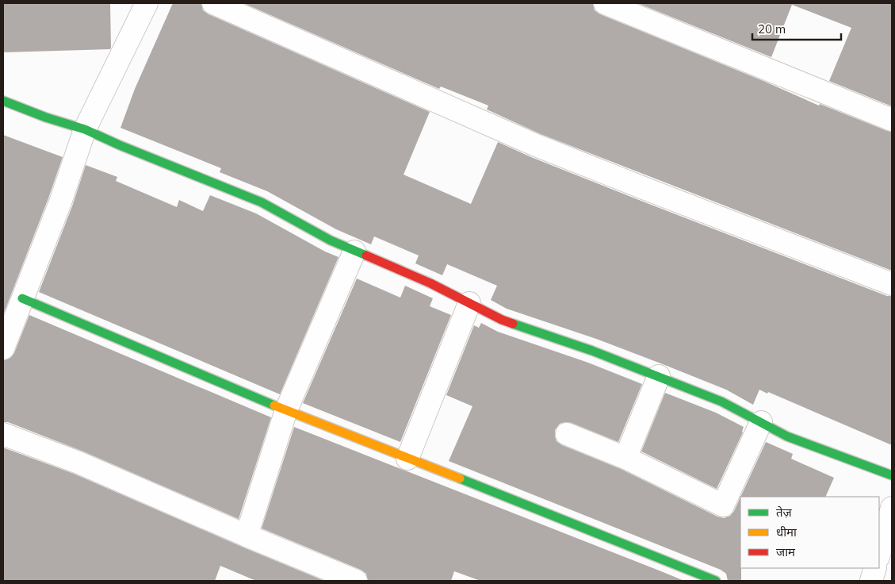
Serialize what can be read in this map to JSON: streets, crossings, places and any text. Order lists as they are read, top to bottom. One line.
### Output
{"legend":["तेज़","धीमा","जाम"],"scale_bar":"20 m"}
